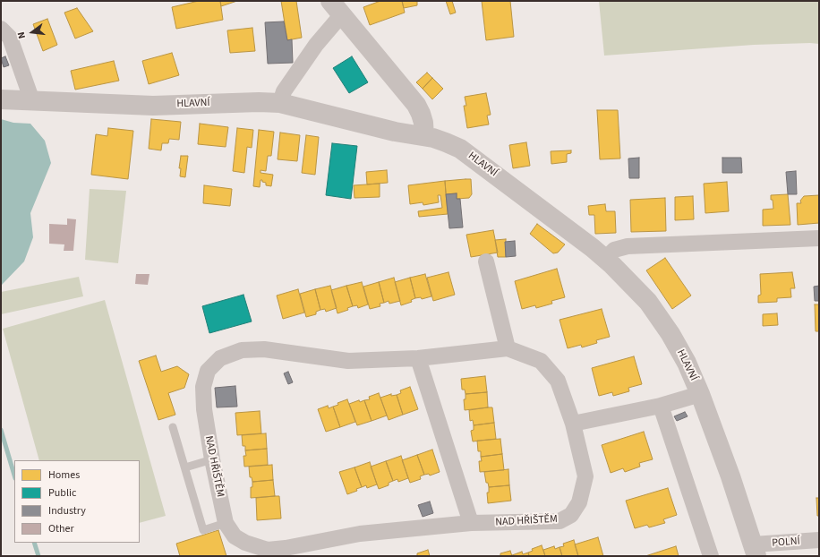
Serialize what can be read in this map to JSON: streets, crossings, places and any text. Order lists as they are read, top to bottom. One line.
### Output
{"streets":{"street":["HLAVNÍ","NAD HŘIŠTĚM","POLNÍ"]},"crossings":[["HLAVNÍ","POLNÍ"]],"legend":["Homes","Public","Industry","Other"],"north":"left"}
